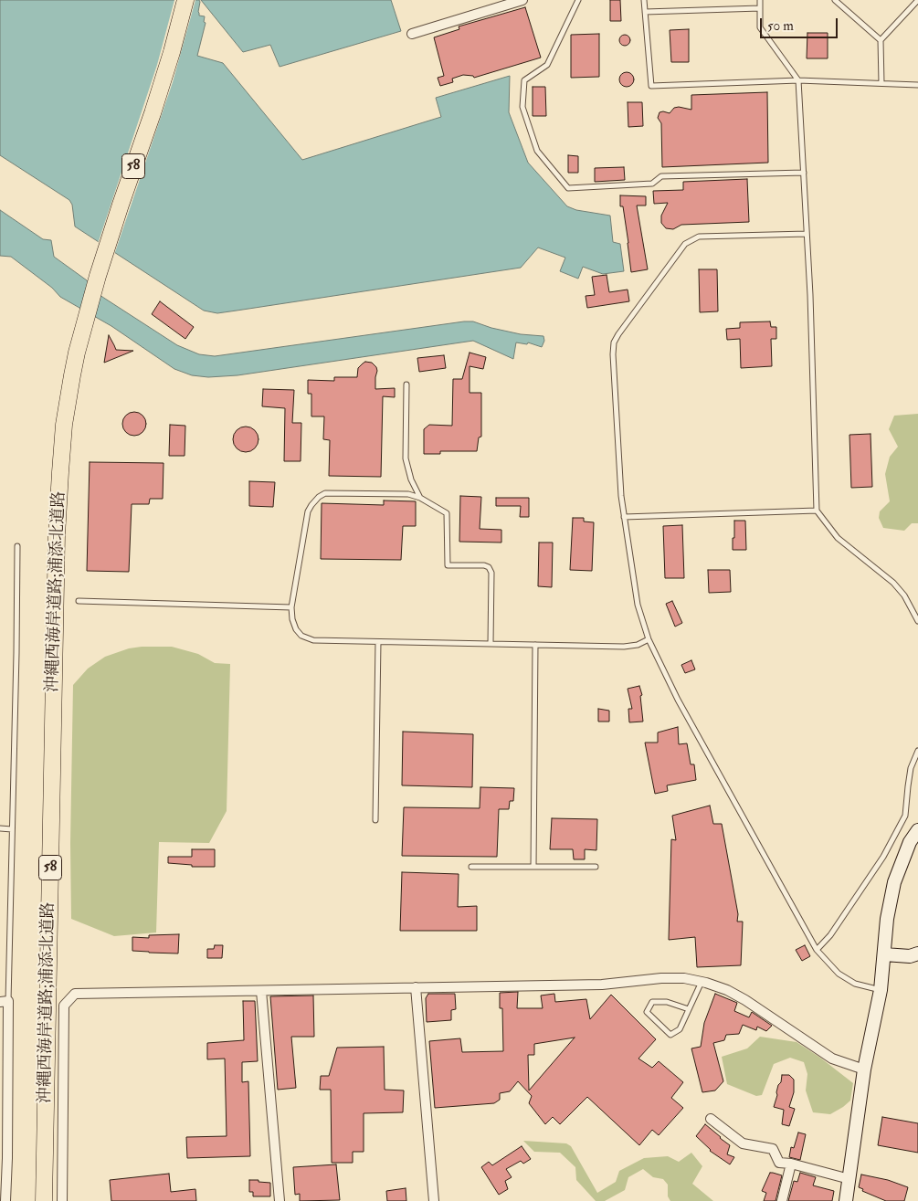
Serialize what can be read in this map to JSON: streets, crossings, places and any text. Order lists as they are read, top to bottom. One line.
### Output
{"streets":{"highway":["58","沖縄西海岸道路;浦添北道路"]},"scale_bar":"50 m"}
